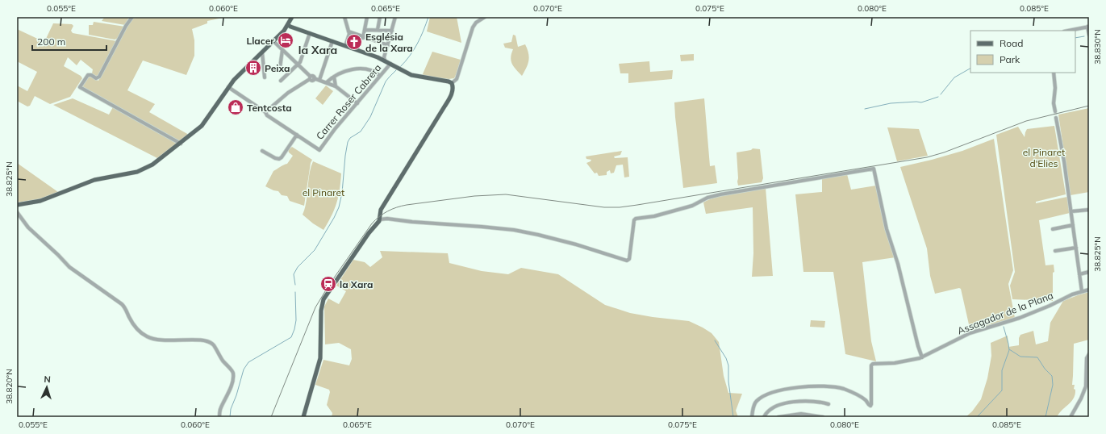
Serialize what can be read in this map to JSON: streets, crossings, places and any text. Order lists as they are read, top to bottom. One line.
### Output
{"streets":{"street":["Carrer Roser Cabrera","Assagador de la Plana"]},"districts":["la Xara"],"parks":["el Pinaret d'Elies","el Pinaret"],"places":{"hotel":["Llacer"],"church":["Església de la Xara"],"building":["Peixa"],"shop":["Tentcosta"],"station":["la Xara"]},"legend":["Road","Park"],"scale_bar":"200 m","north":"top","coordinates":["0.055°E","0.060°E","0.065°E","0.070°E","0.075°E","0.080°E","0.085°E","38.830°N","38.825°N","38.820°N"]}
